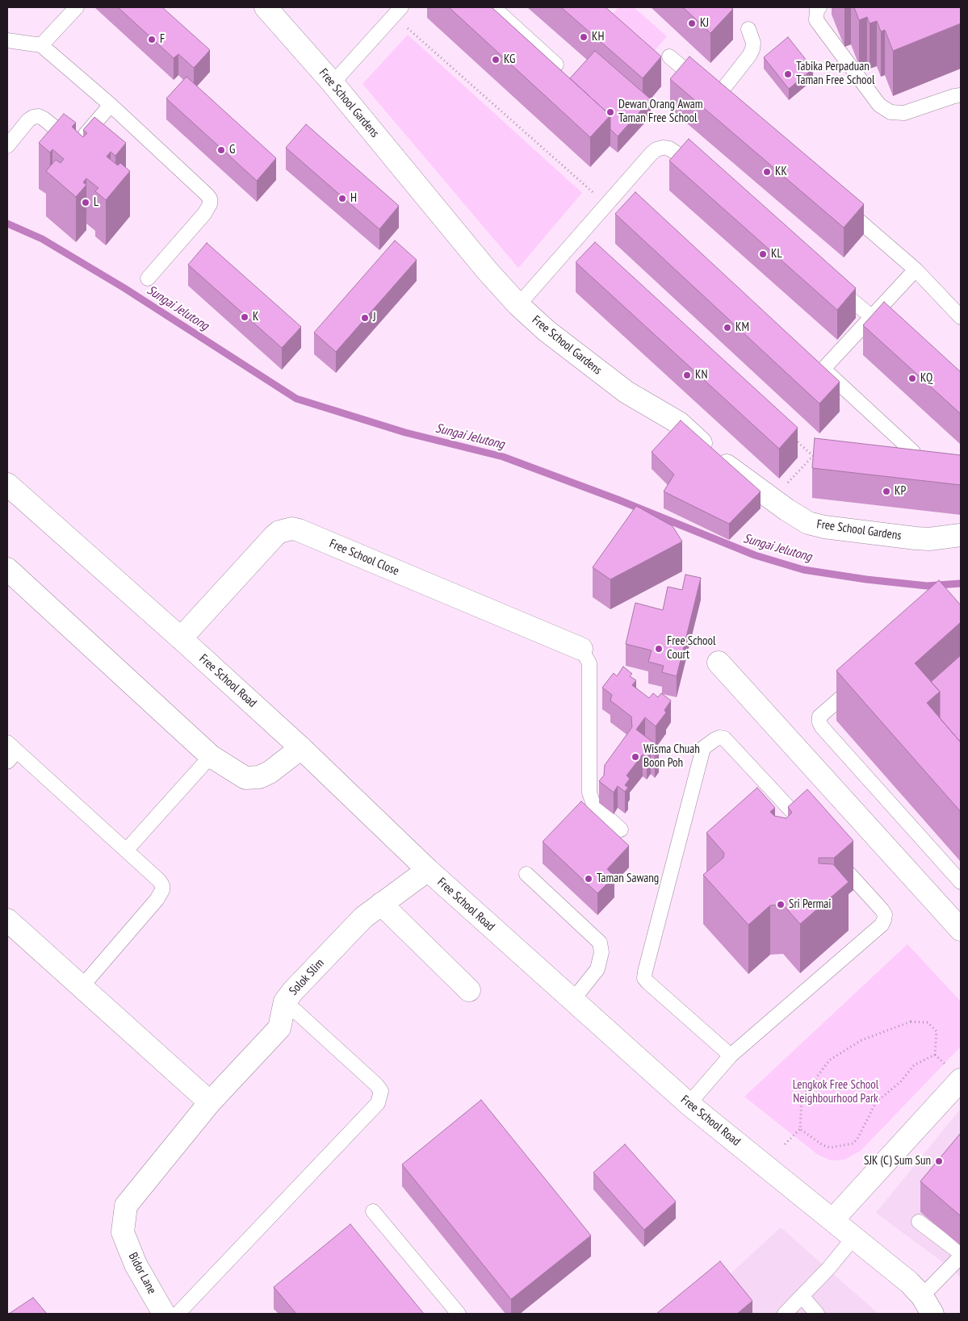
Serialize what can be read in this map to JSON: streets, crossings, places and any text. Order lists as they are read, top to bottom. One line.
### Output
{"streets":{"street":["Free School Gardens","Free School Close","Free School Road","Solok Slim","Bidor Lane"]},"crossings":[["Free School Close","Free School Road"],["Free School Road","Solok Slim"],["Solok Slim","Bidor Lane"]],"water":["Sungai Jelutong"],"parks":["Lengkok Free School Neighbourhood Park"],"places":["KJ","KH","F","KG","Tabika Perpaduan Taman Free School","Dewan Orang Awam Taman Free School","G","KK","H","L","KL","K","J","KM","KN","KQ","KP","Free School Court","Wisma Chuah Boon Poh","Taman Sawang","Sri Permai","SJK (C) Sum Sun"]}
